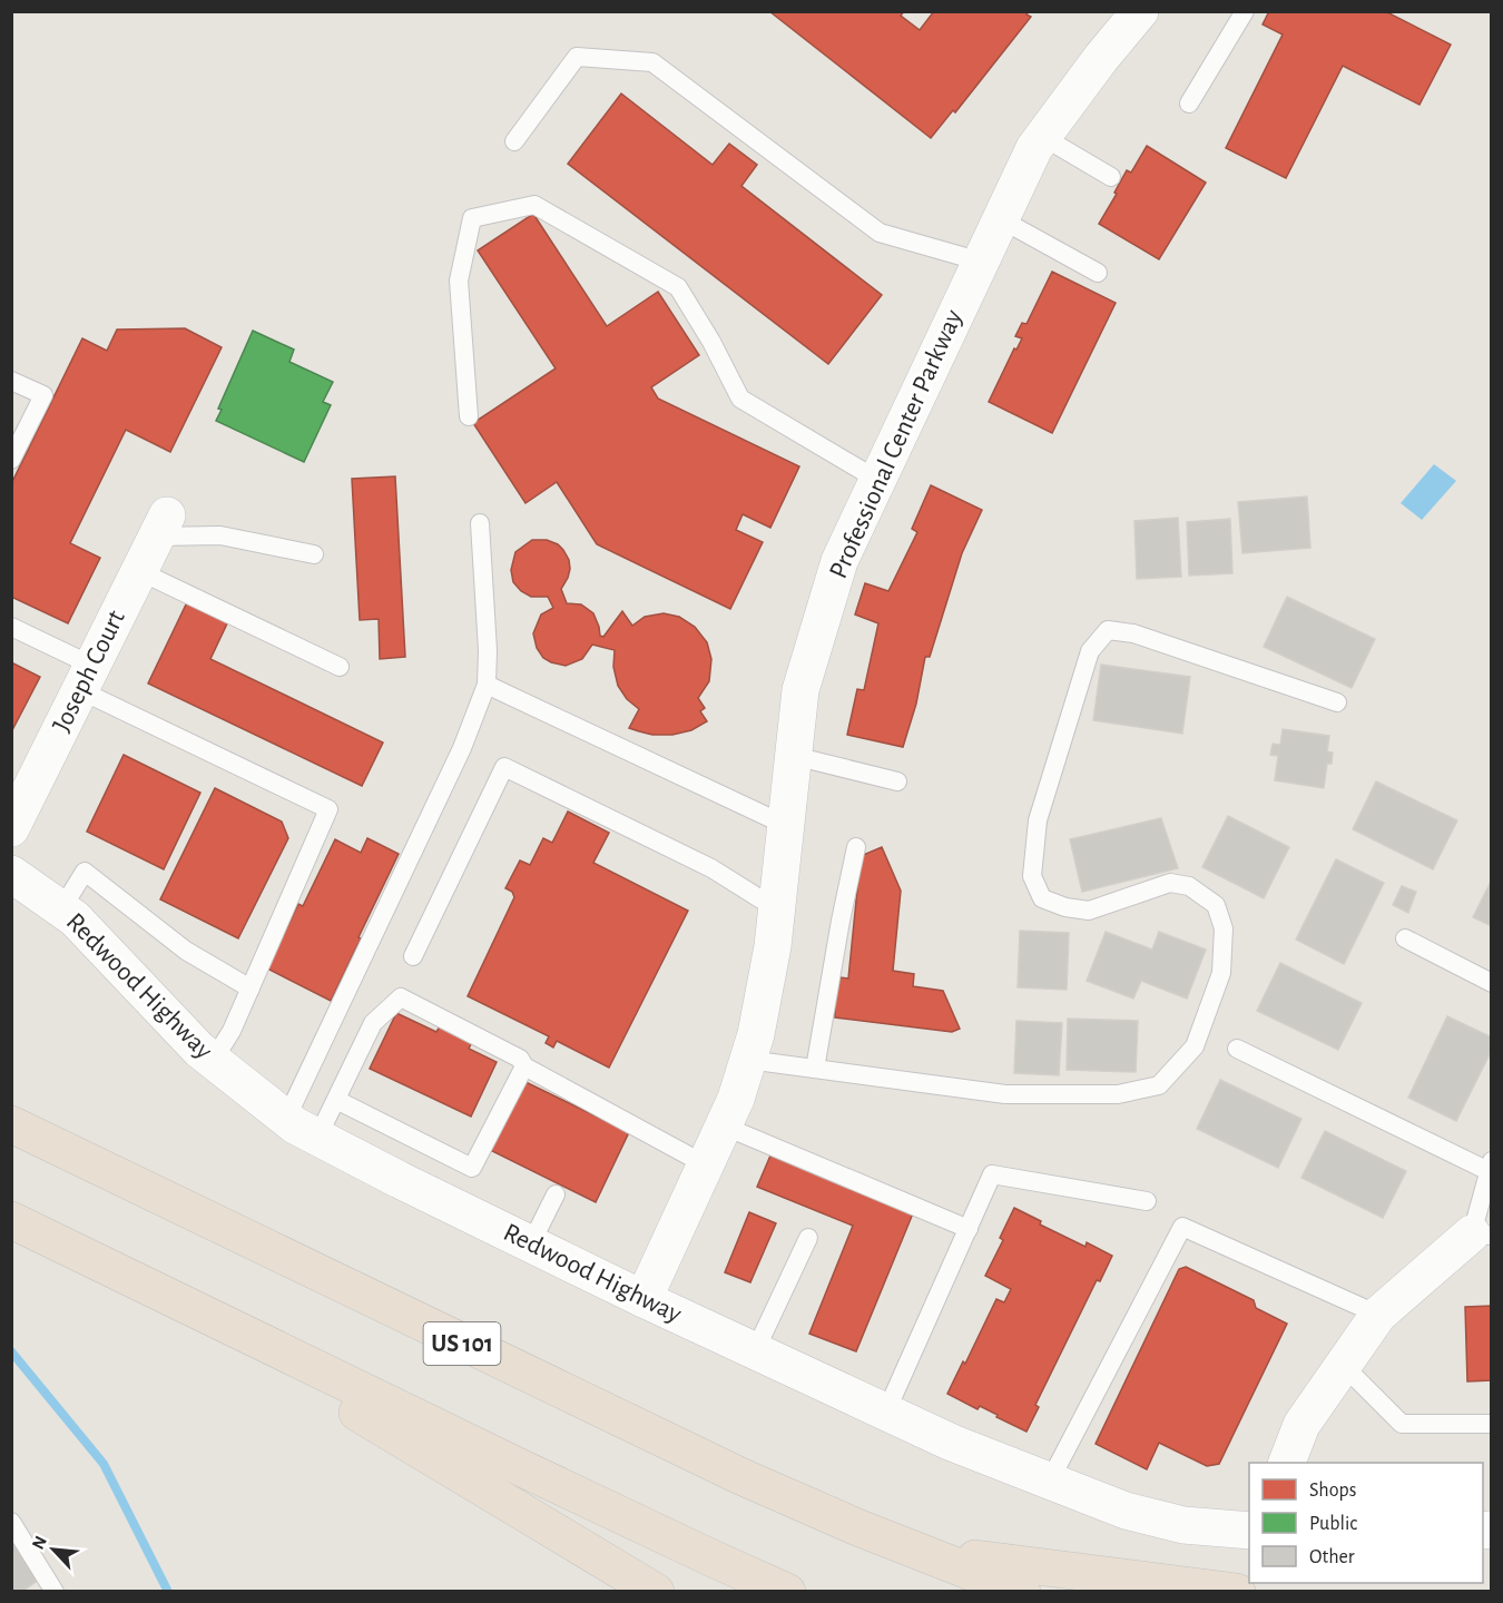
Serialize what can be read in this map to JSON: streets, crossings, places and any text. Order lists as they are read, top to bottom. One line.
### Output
{"streets":{"highway":["US 101"],"street":["Professional Center Parkway","Joseph Court","Redwood Highway"]},"crossings":[["Professional Center Parkway","Redwood Highway"]],"legend":["Shops","Public","Other"],"north":"top left"}
